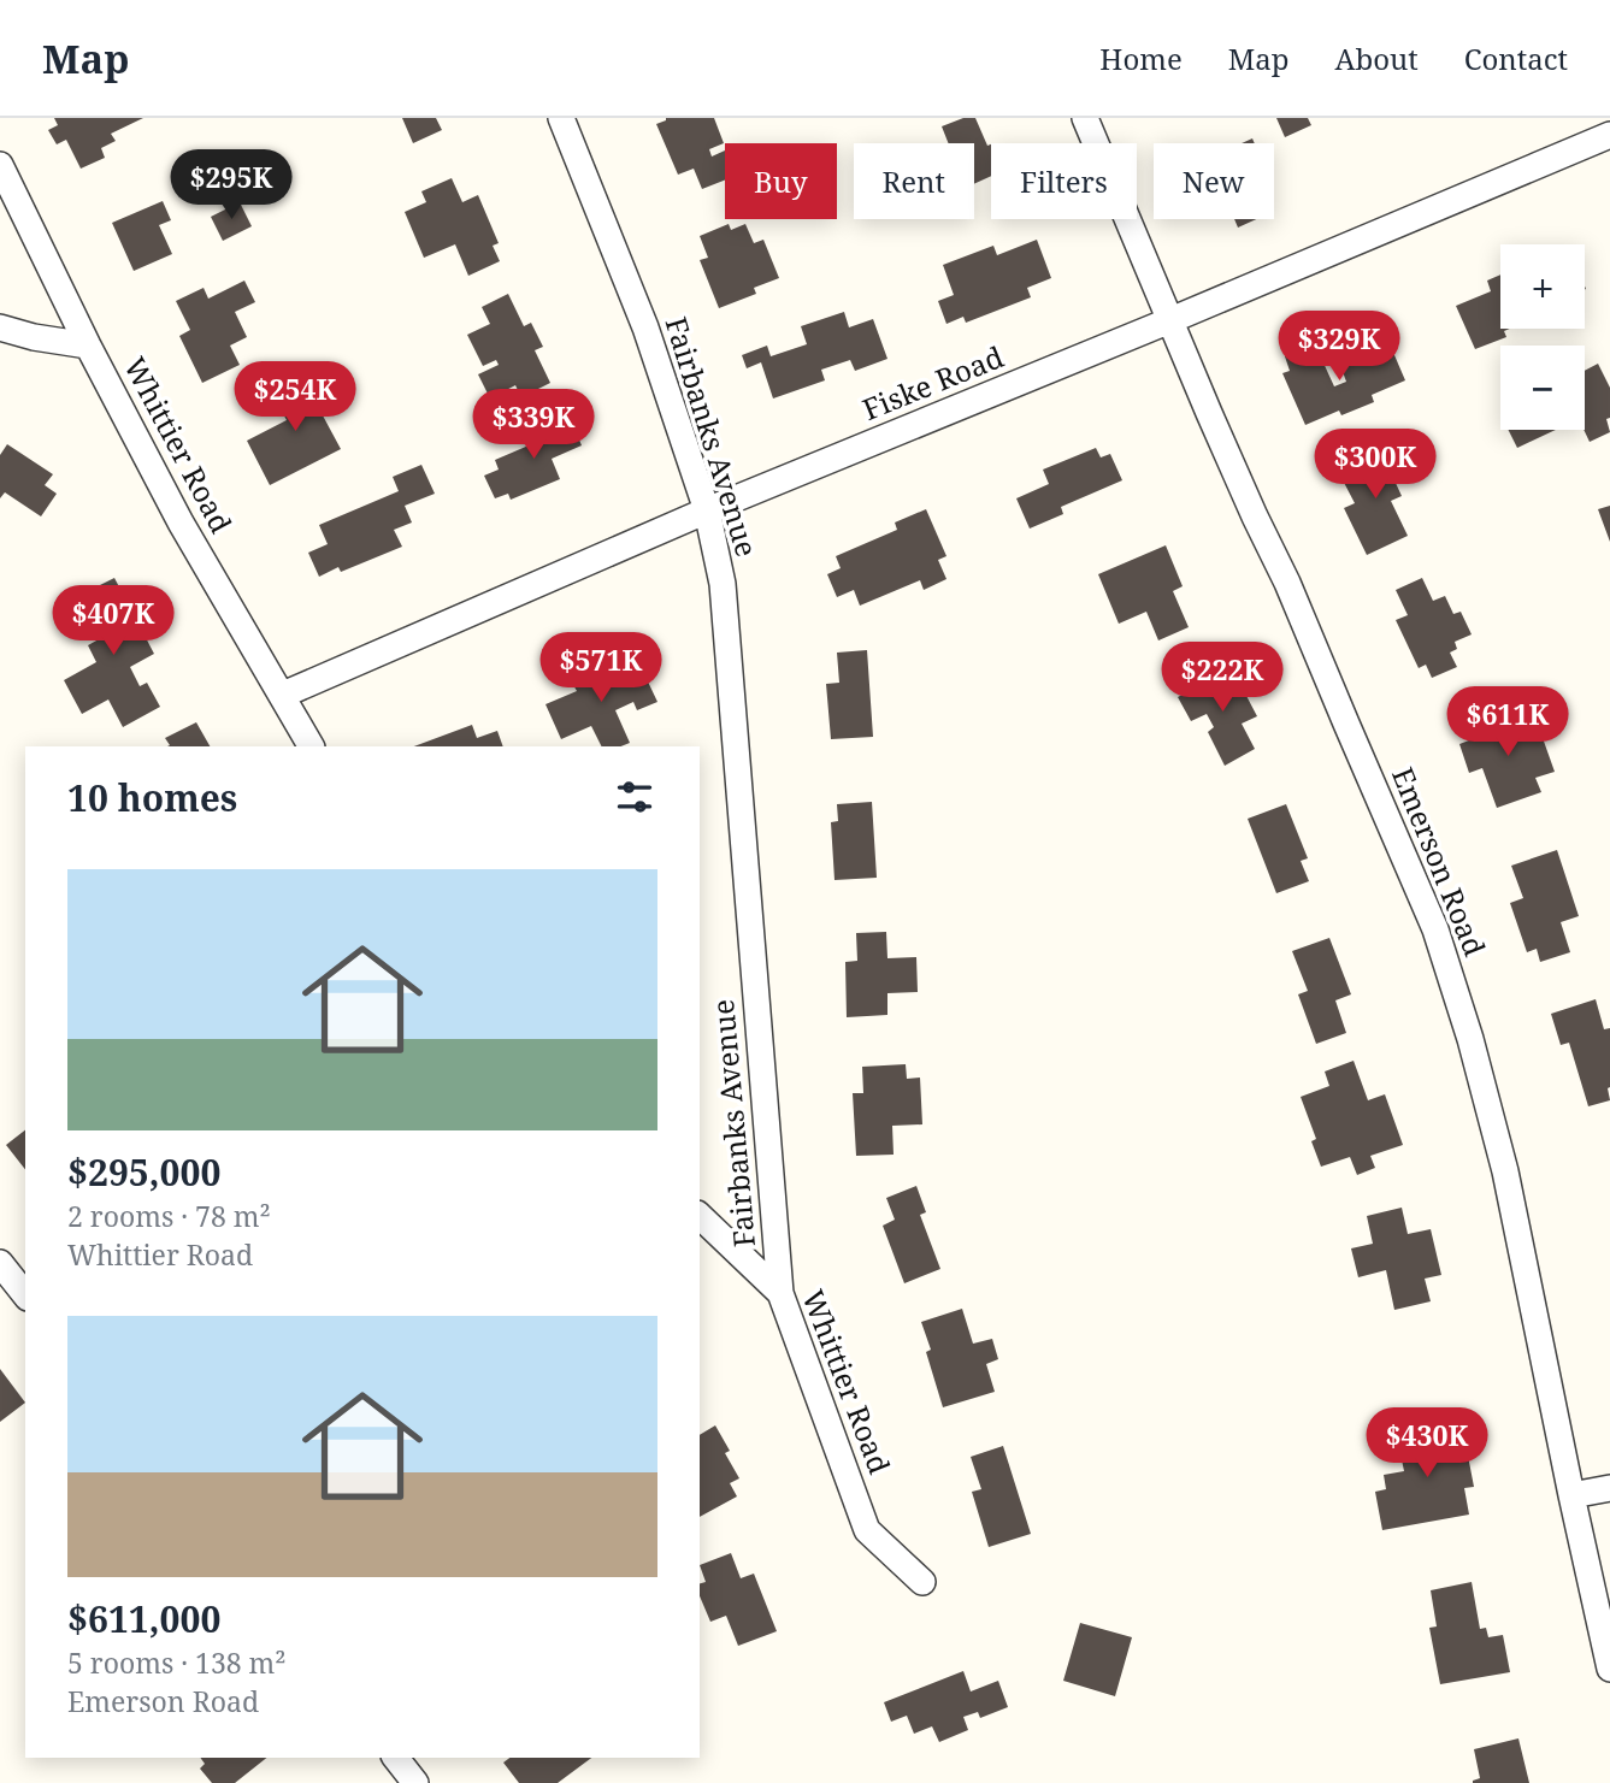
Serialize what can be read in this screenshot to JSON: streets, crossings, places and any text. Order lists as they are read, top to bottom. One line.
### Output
{"streets":{"street":["Fiske Road","Fairbanks Avenue","Whittier Road","Emerson Road"]},"crossings":[["Fiske Road","Fairbanks Avenue"],["Fiske Road","Whittier Road"],["Fiske Road","Emerson Road"],["Fairbanks Avenue","Whittier Road"]],"page":{"header":"Map","nav":["Home","Map","About","Contact"],"chip":["Buy","Rent","Filters","New"],"price":["$295K","$329K","$254K","$339K","$300K","$407K","$571K","$222K","$611K","$430K"],"map_buttons":["+","−"],"heading":"10 homes","list":[{"name":"$295,000","note":"2 rooms · 78 m² · Whittier Road"},{"name":"$611,000","note":"5 rooms · 138 m² · Emerson Road"}]}}
